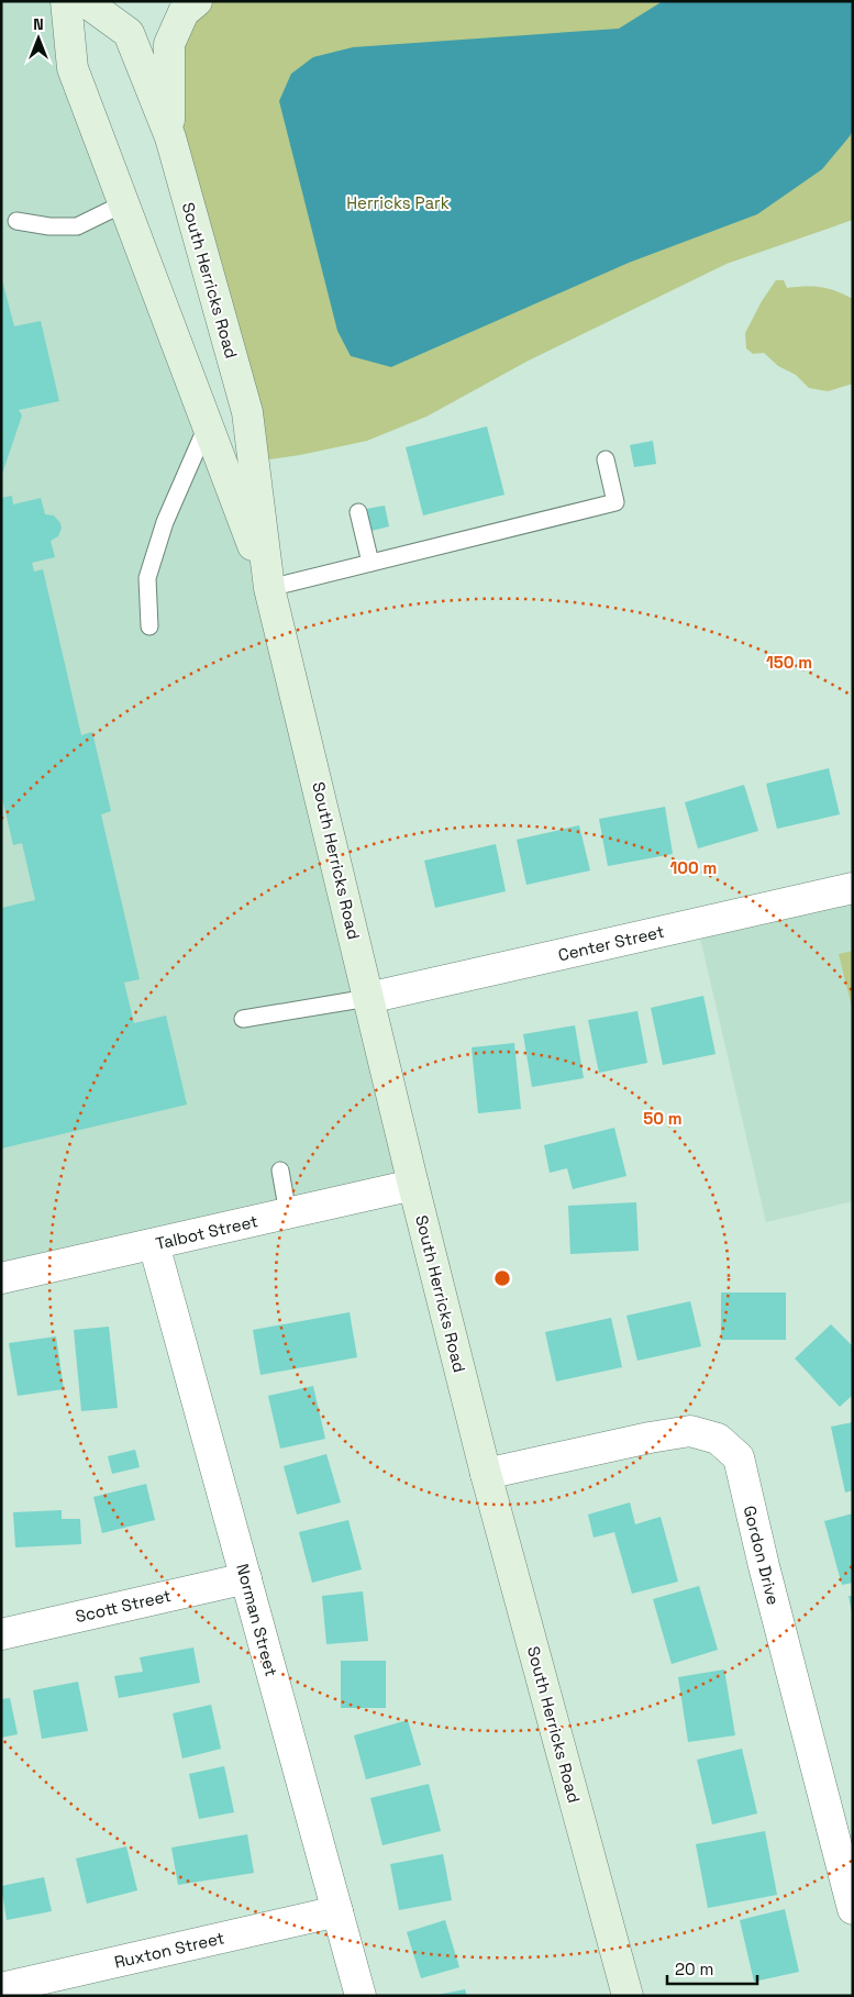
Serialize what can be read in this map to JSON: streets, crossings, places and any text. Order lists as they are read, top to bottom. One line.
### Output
{"streets":{"main road":["South Herricks Road"],"street":["Center Street","Talbot Street","Gordon Drive","Scott Street","Norman Street","Ruxton Street"]},"crossings":[["South Herricks Road","Center Street"],["South Herricks Road","Talbot Street"],["South Herricks Road","Gordon Drive"],["Talbot Street","Norman Street"],["Scott Street","Norman Street"],["Norman Street","Ruxton Street"]],"parks":["Herricks Park"],"scale_bar":"20 m","north":"top","rings":["150 m","100 m","50 m"]}
